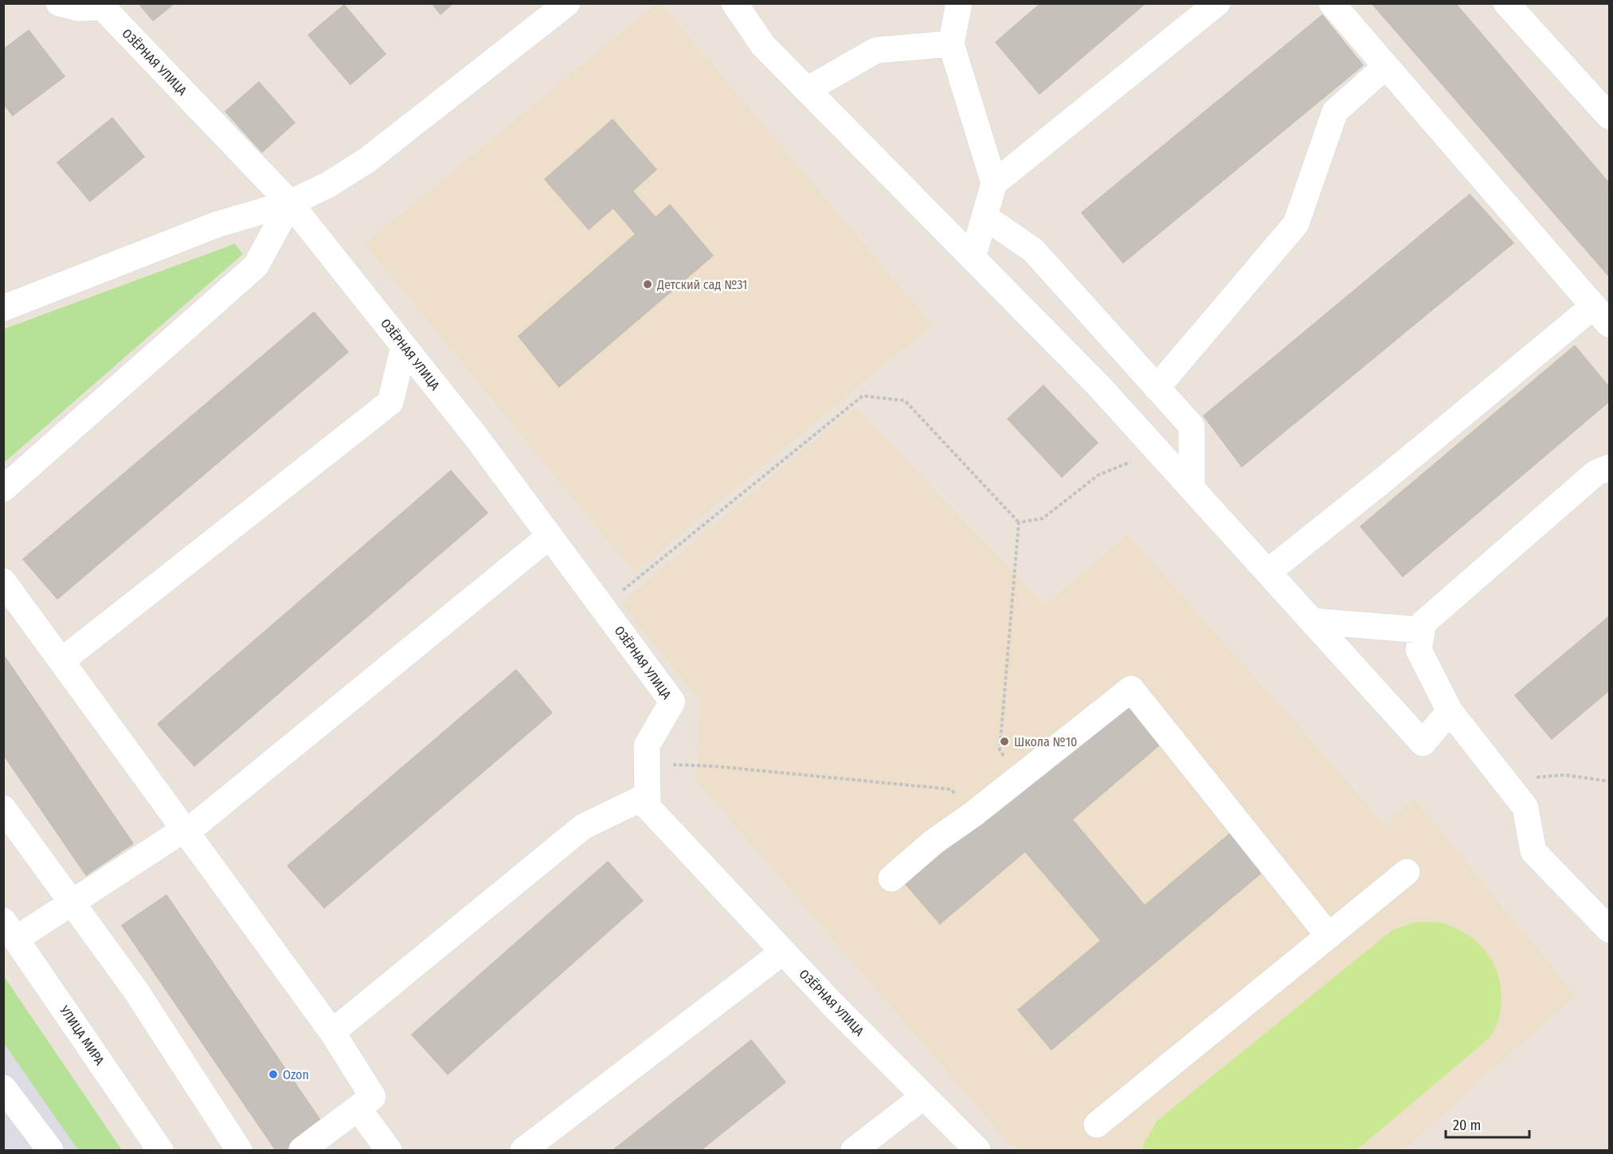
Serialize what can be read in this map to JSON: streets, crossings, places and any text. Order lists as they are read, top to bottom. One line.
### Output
{"streets":{"street":["ОЗЁРНАЯ УЛИЦА","УЛИЦА МИРА"]},"places":["Детский сад №31","Школа №10","Ozon"],"scale_bar":"20 m"}
